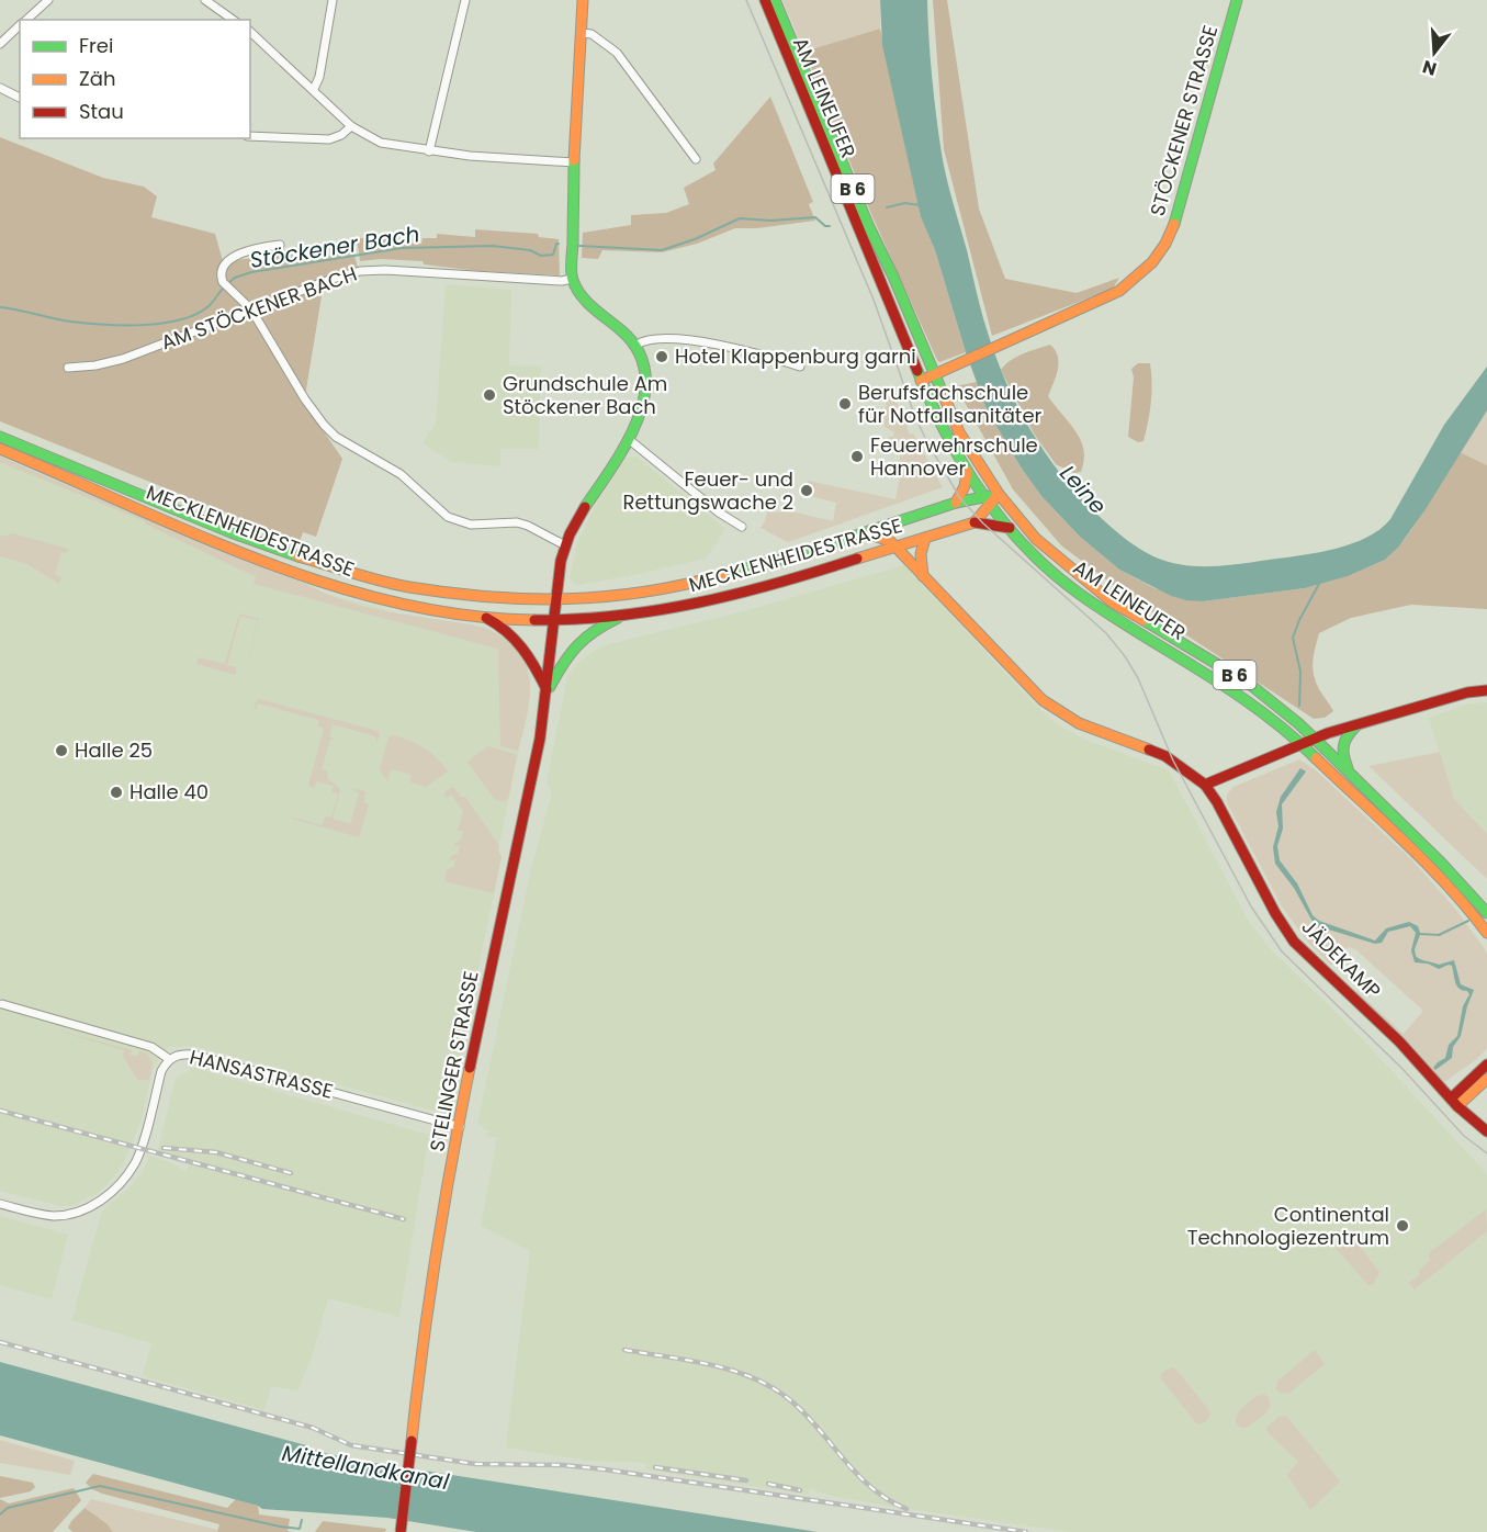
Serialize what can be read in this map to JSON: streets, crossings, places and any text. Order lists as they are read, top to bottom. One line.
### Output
{"streets":{"main road":["AM LEINEUFER","STÖCKENER STRASSE","B 6","MECKLENHEIDESTRASSE","JÄDEKAMP","STELINGER STRASSE"],"street":["AM STÖCKENER BACH","HANSASTRASSE"]},"crossings":[["AM LEINEUFER","STÖCKENER STRASSE"],["AM LEINEUFER","MECKLENHEIDESTRASSE"],["MECKLENHEIDESTRASSE","JÄDEKAMP"],["MECKLENHEIDESTRASSE","STELINGER STRASSE"],["STELINGER STRASSE","HANSASTRASSE"]],"water":["Stöckener Bach","Leine","Mittellandkanal"],"places":["Hotel Klappenburg garni","Grundschule Am Stöckener Bach","Berufsfachschule für Notfallsanitäter","Feuerwehrschule Hannover","Feuer- und Rettungswache 2","Halle 25","Halle 40","Continental Technologiezentrum"],"legend":["Frei","Zäh","Stau"],"north":"bottom"}
